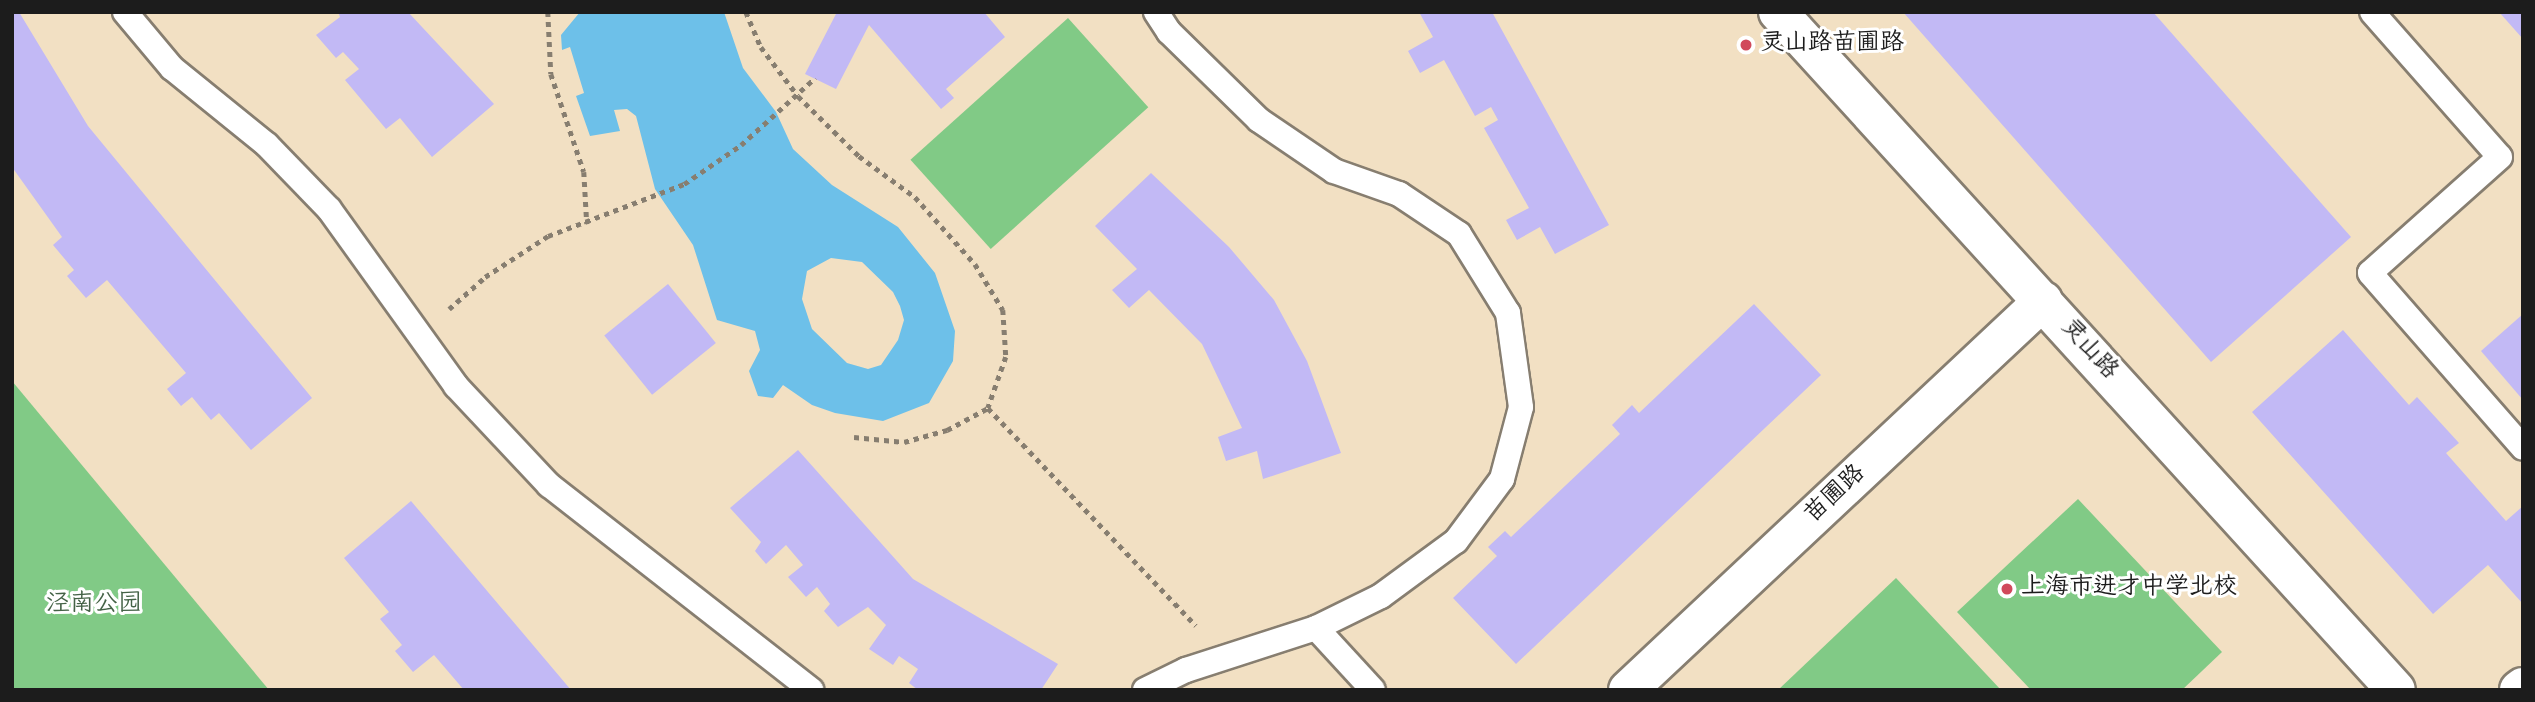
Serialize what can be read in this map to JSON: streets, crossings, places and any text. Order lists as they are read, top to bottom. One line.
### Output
{"streets":{"street":["灵山路","苗圃路"]},"crossings":[["灵山路","苗圃路"]],"parks":["泾南公园"],"places":["灵山路苗圃路","上海市进才中学北校"]}
